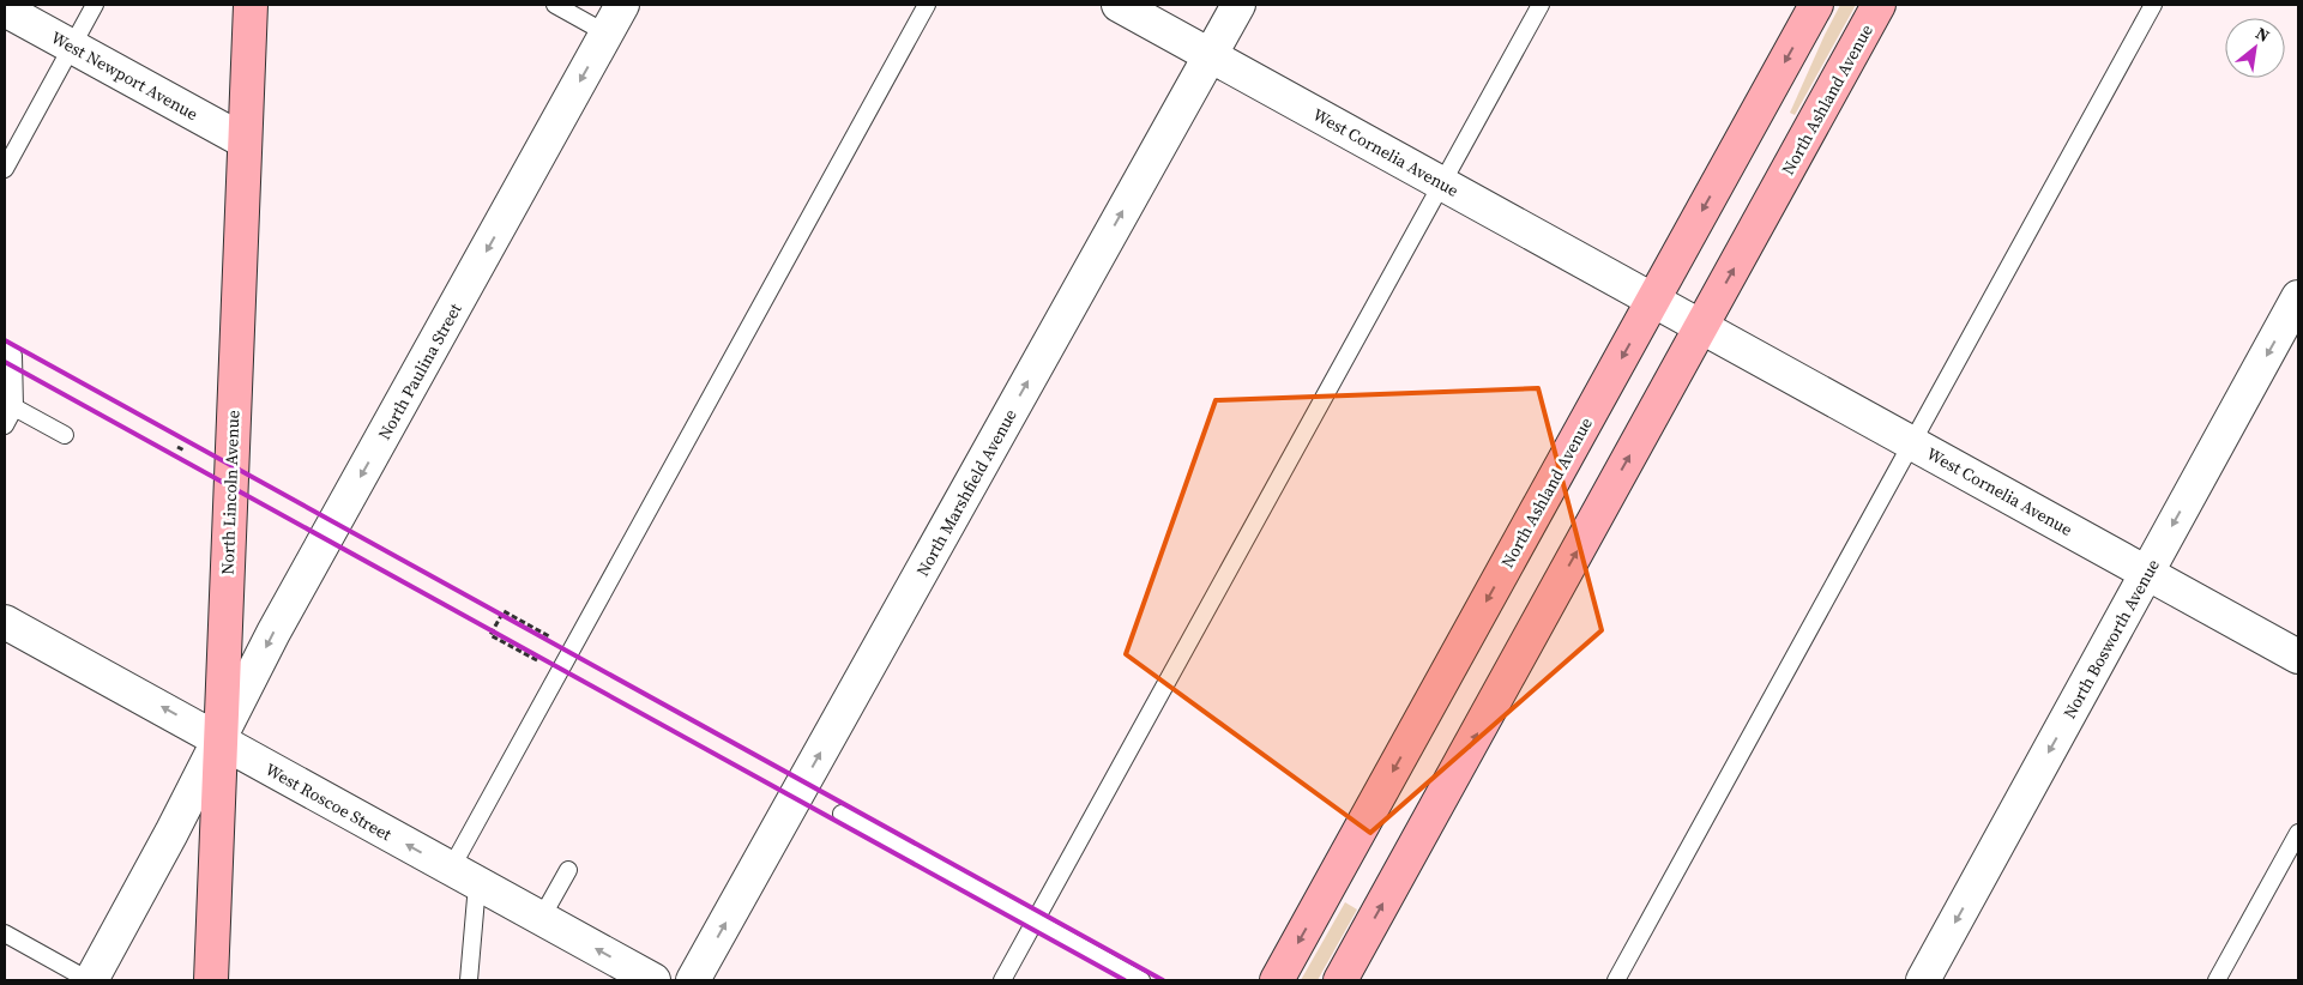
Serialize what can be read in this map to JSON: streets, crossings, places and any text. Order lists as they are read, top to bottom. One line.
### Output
{"streets":{"main road":["North Ashland Avenue","North Lincoln Avenue"],"street":["West Newport Avenue","West Cornelia Avenue","North Paulina Street","North Marshfield Avenue","North Bosworth Avenue","West Roscoe Street"]},"crossings":[["West Newport Avenue","North Lincoln Avenue"],["North Ashland Avenue","West Cornelia Avenue"],["West Cornelia Avenue","North Marshfield Avenue"],["West Cornelia Avenue","North Bosworth Avenue"],["North Paulina Street","North Lincoln Avenue"],["North Paulina Street","West Roscoe Street"],["North Lincoln Avenue","West Roscoe Street"]],"one_way":["North Paulina Street","North Marshfield Avenue","North Bosworth Avenue","West Roscoe Street"],"north":"top right"}
